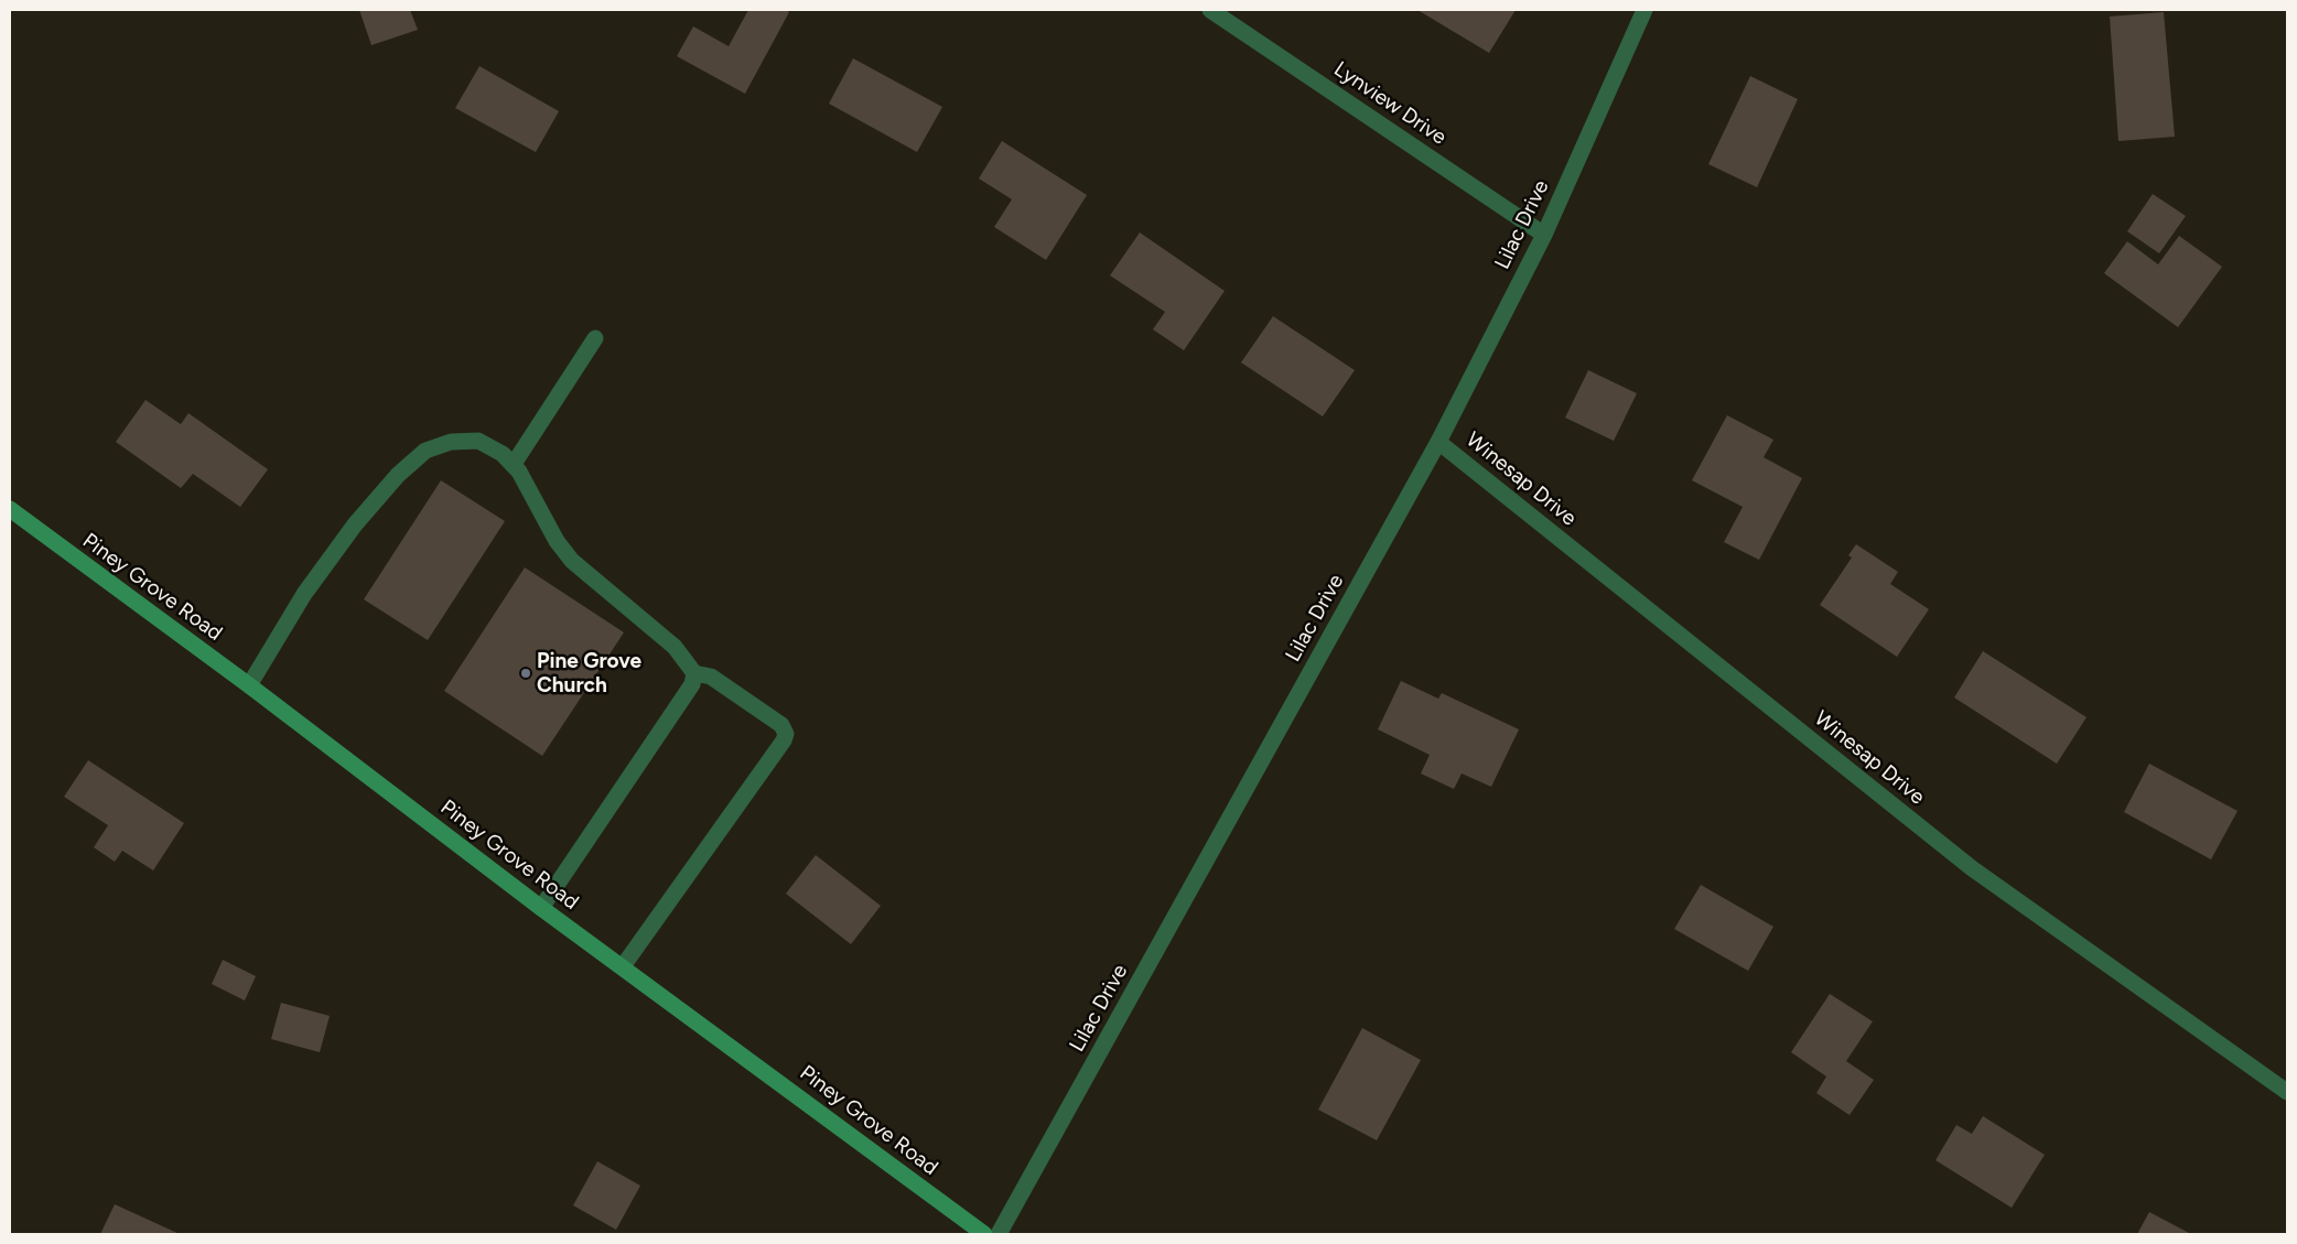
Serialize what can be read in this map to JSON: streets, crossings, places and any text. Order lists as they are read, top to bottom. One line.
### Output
{"streets":{"main road":["Piney Grove Road"],"street":["Lynview Drive","Lilac Drive","Winesap Drive"]},"crossings":[["Lynview Drive","Lilac Drive"],["Lilac Drive","Winesap Drive"]],"places":["Pine Grove Church"]}
